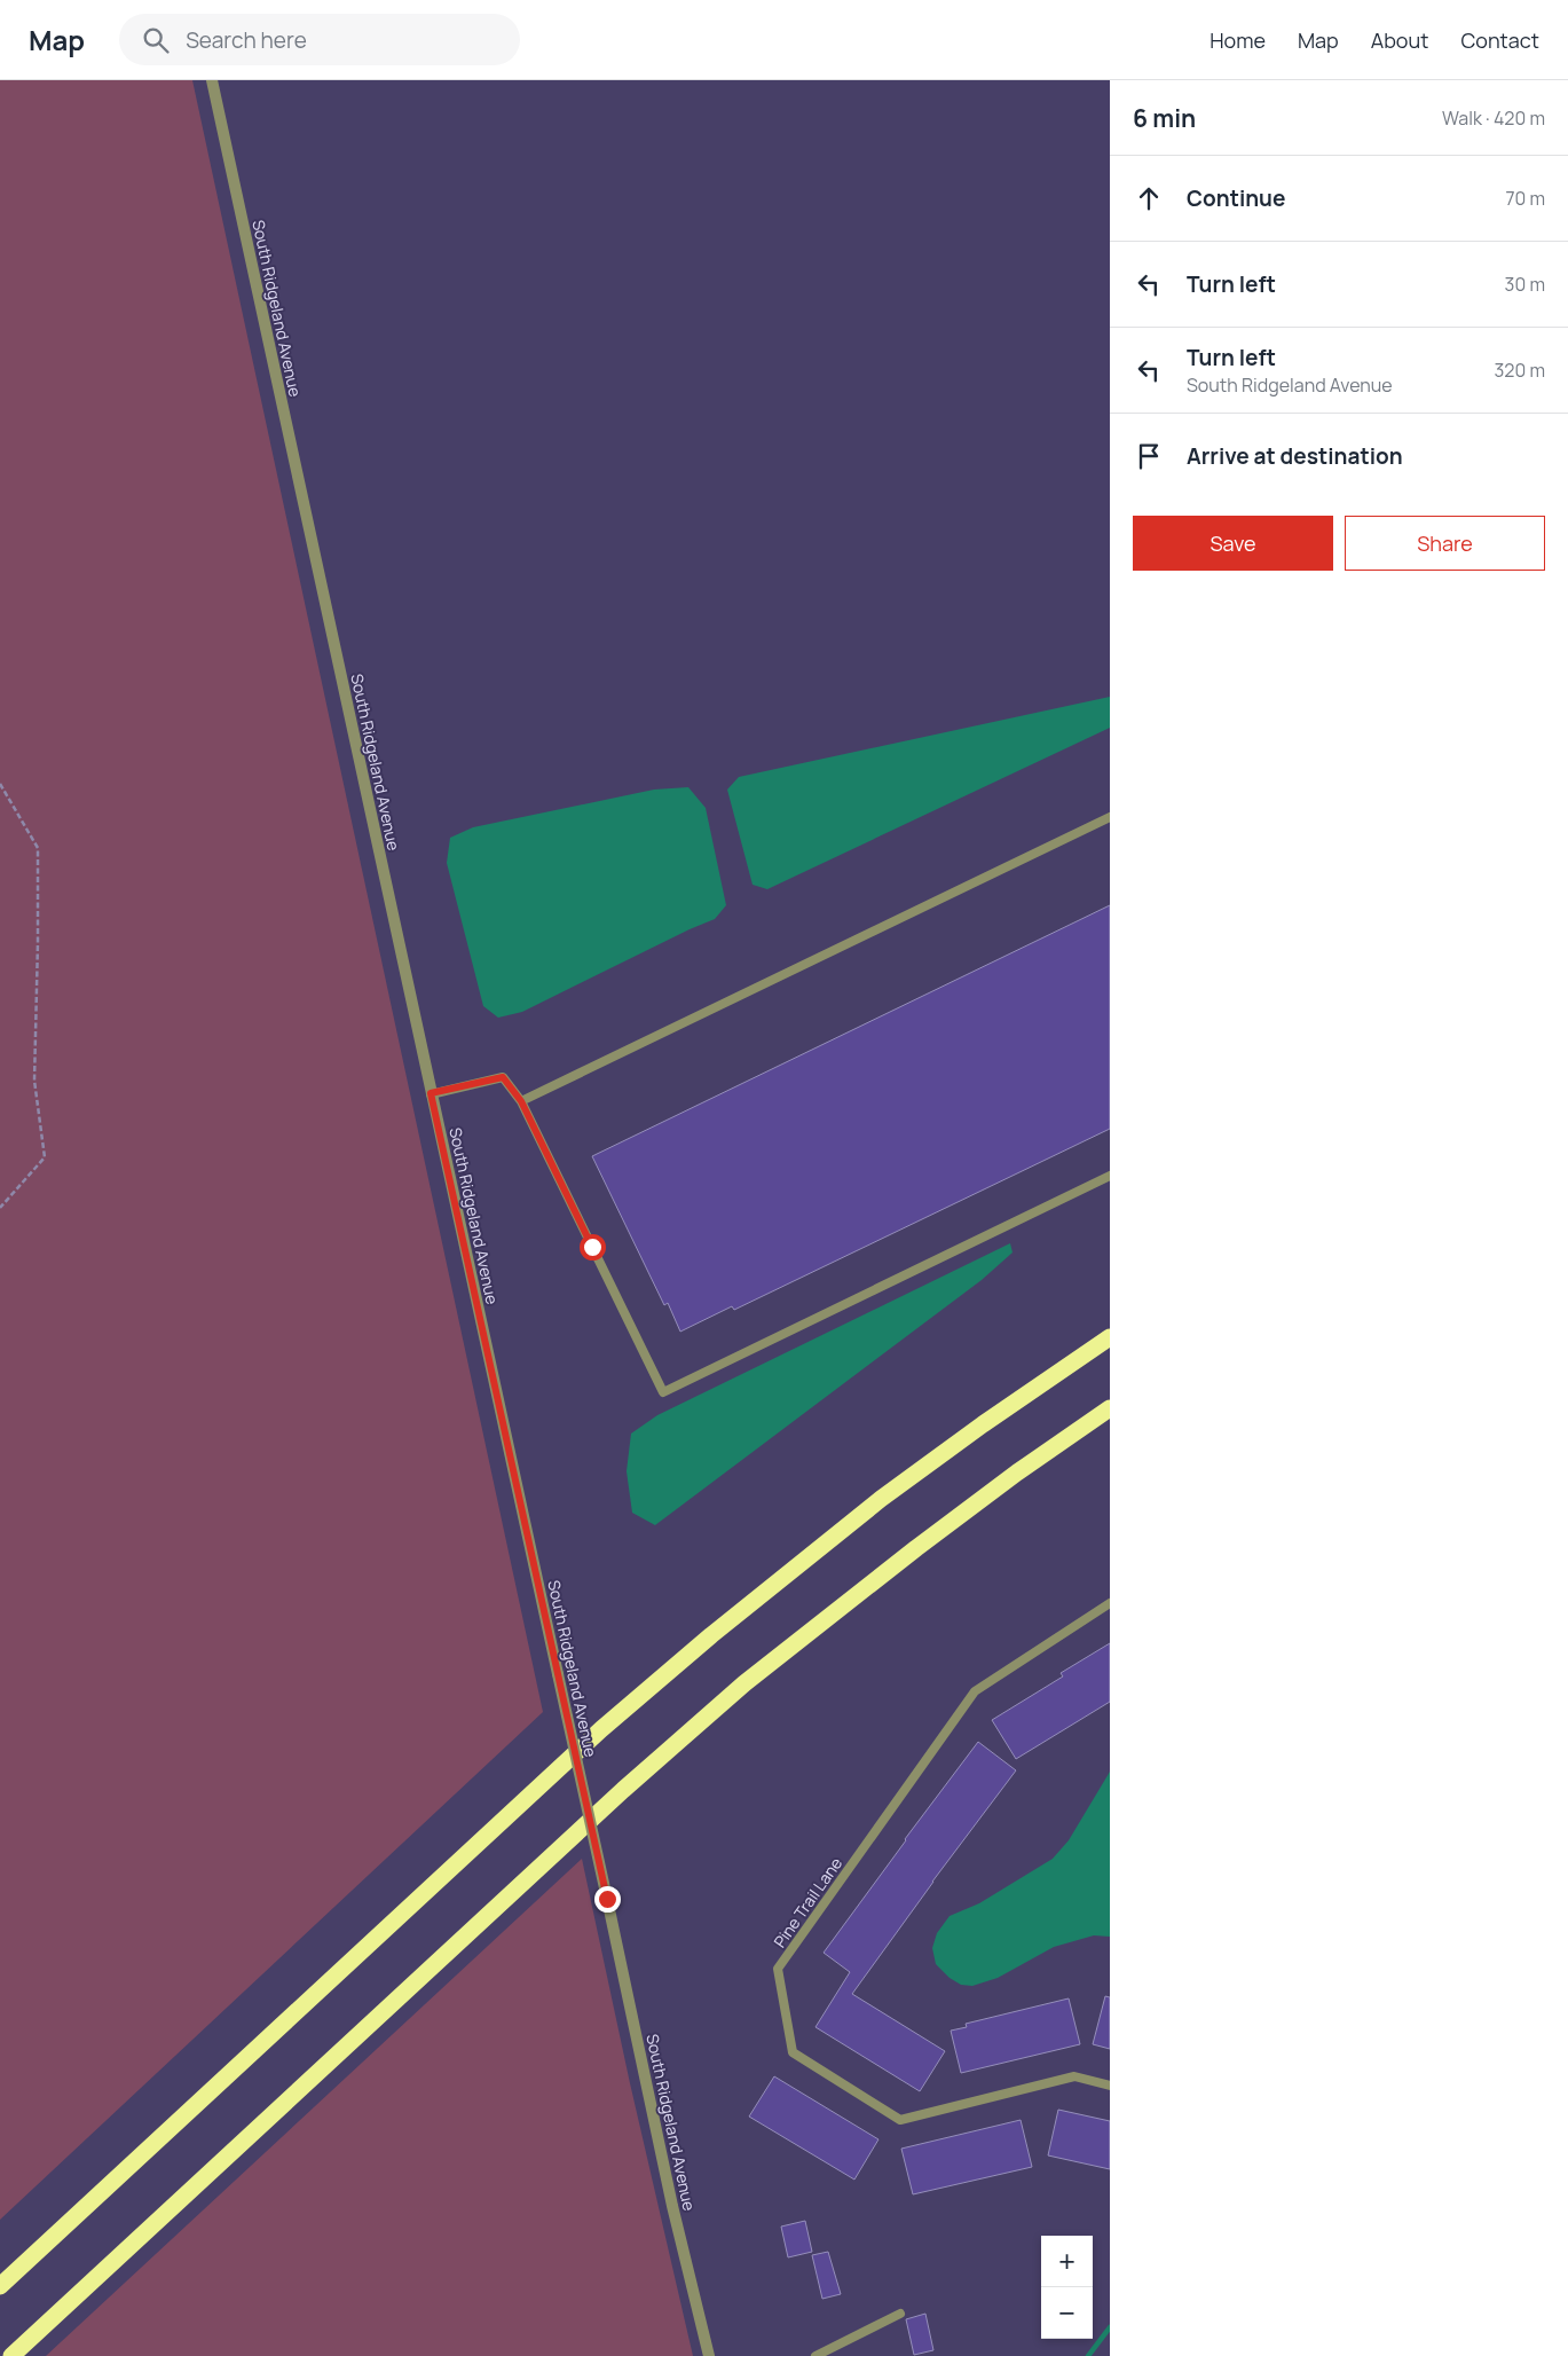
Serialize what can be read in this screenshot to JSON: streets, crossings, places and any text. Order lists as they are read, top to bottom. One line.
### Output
{"streets":{"street":["South Ridgeland Avenue"],"lane":["Pine Trail Lane"]},"page":{"header":"Map","search":"Search here","nav":["Home","Map","About","Contact"],"heading":["6 min","Walk · 420 m"],"list":[["Continue","70 m"],["Turn left","30 m"],["Turn left","South Ridgeland Avenue","320 m"],"Arrive at destination"],"buttons":["Save","Share"],"map_buttons":["+","−"]}}
